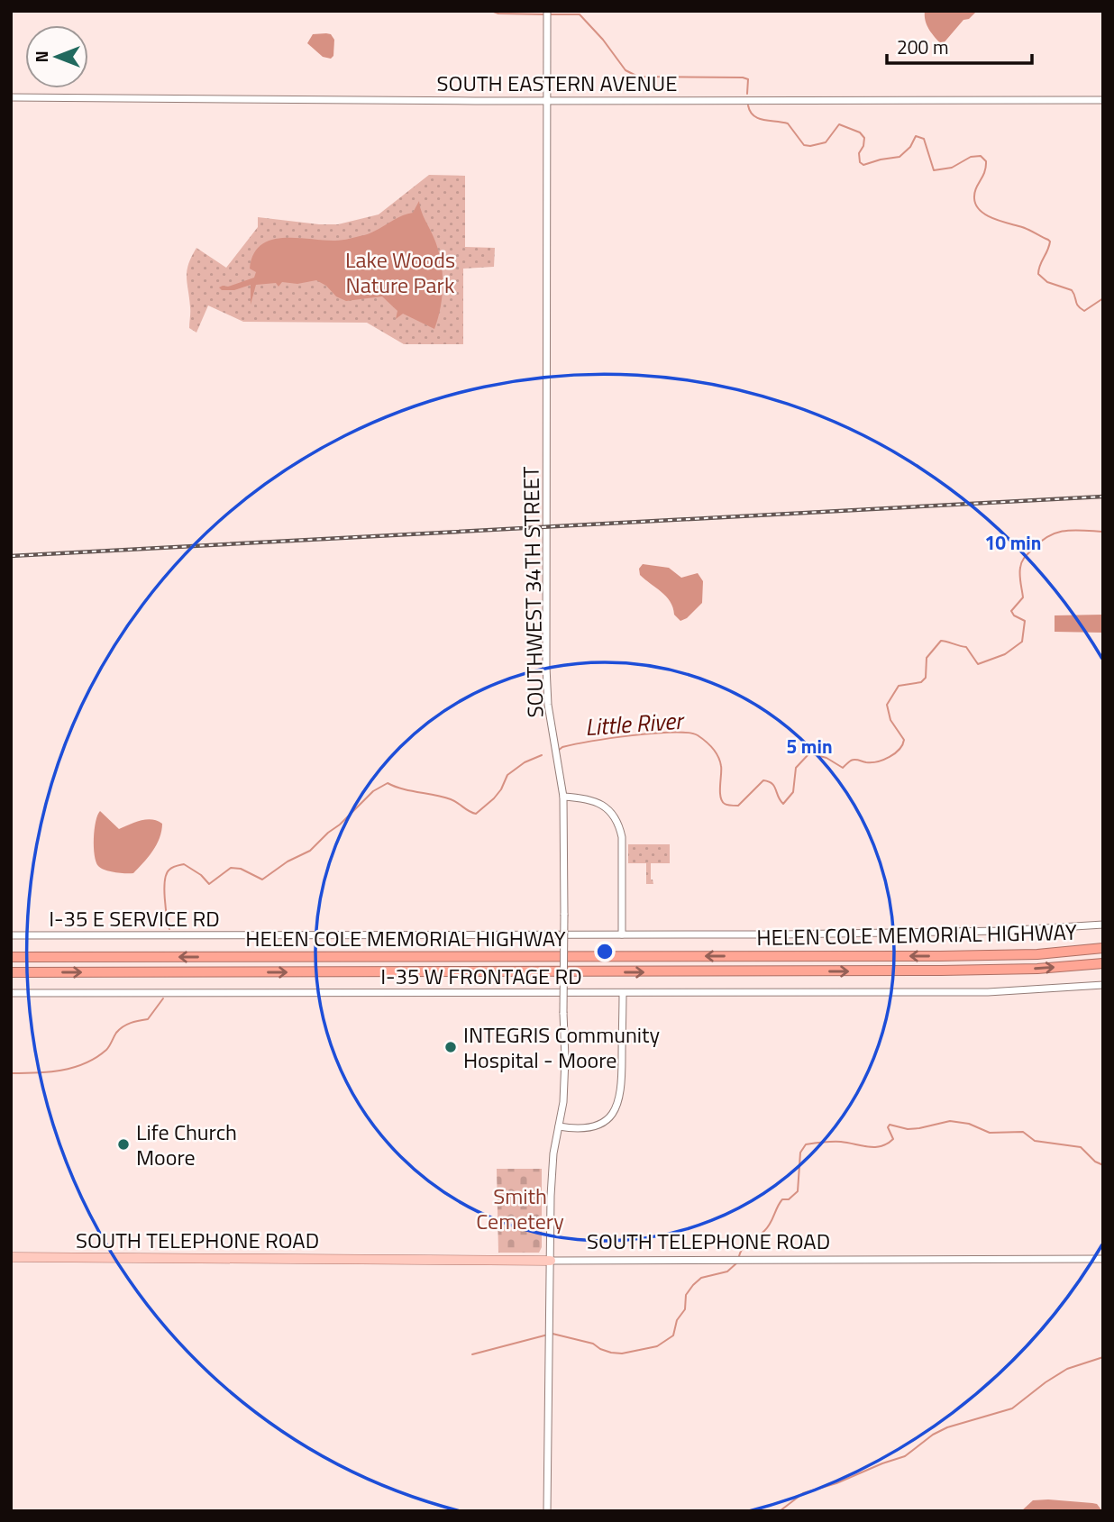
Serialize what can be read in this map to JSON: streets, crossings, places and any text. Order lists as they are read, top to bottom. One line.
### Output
{"streets":{"highway":["HELEN COLE MEMORIAL HIGHWAY"],"main road":["SOUTH TELEPHONE ROAD"],"street":["SOUTH EASTERN AVENUE","SOUTHWEST 34TH STREET","I-35 E SERVICE RD","I-35 W FRONTAGE RD"]},"crossings":[["SOUTH EASTERN AVENUE","SOUTHWEST 34TH STREET"],["SOUTHWEST 34TH STREET","SOUTH TELEPHONE ROAD"]],"water":["Little River"],"parks":["Lake Woods Nature Park","Smith Cemetery"],"places":["INTEGRIS Community Hospital - Moore","Life Church Moore"],"scale_bar":"200 m","north":"left","rings":["10 min","5 min"]}
